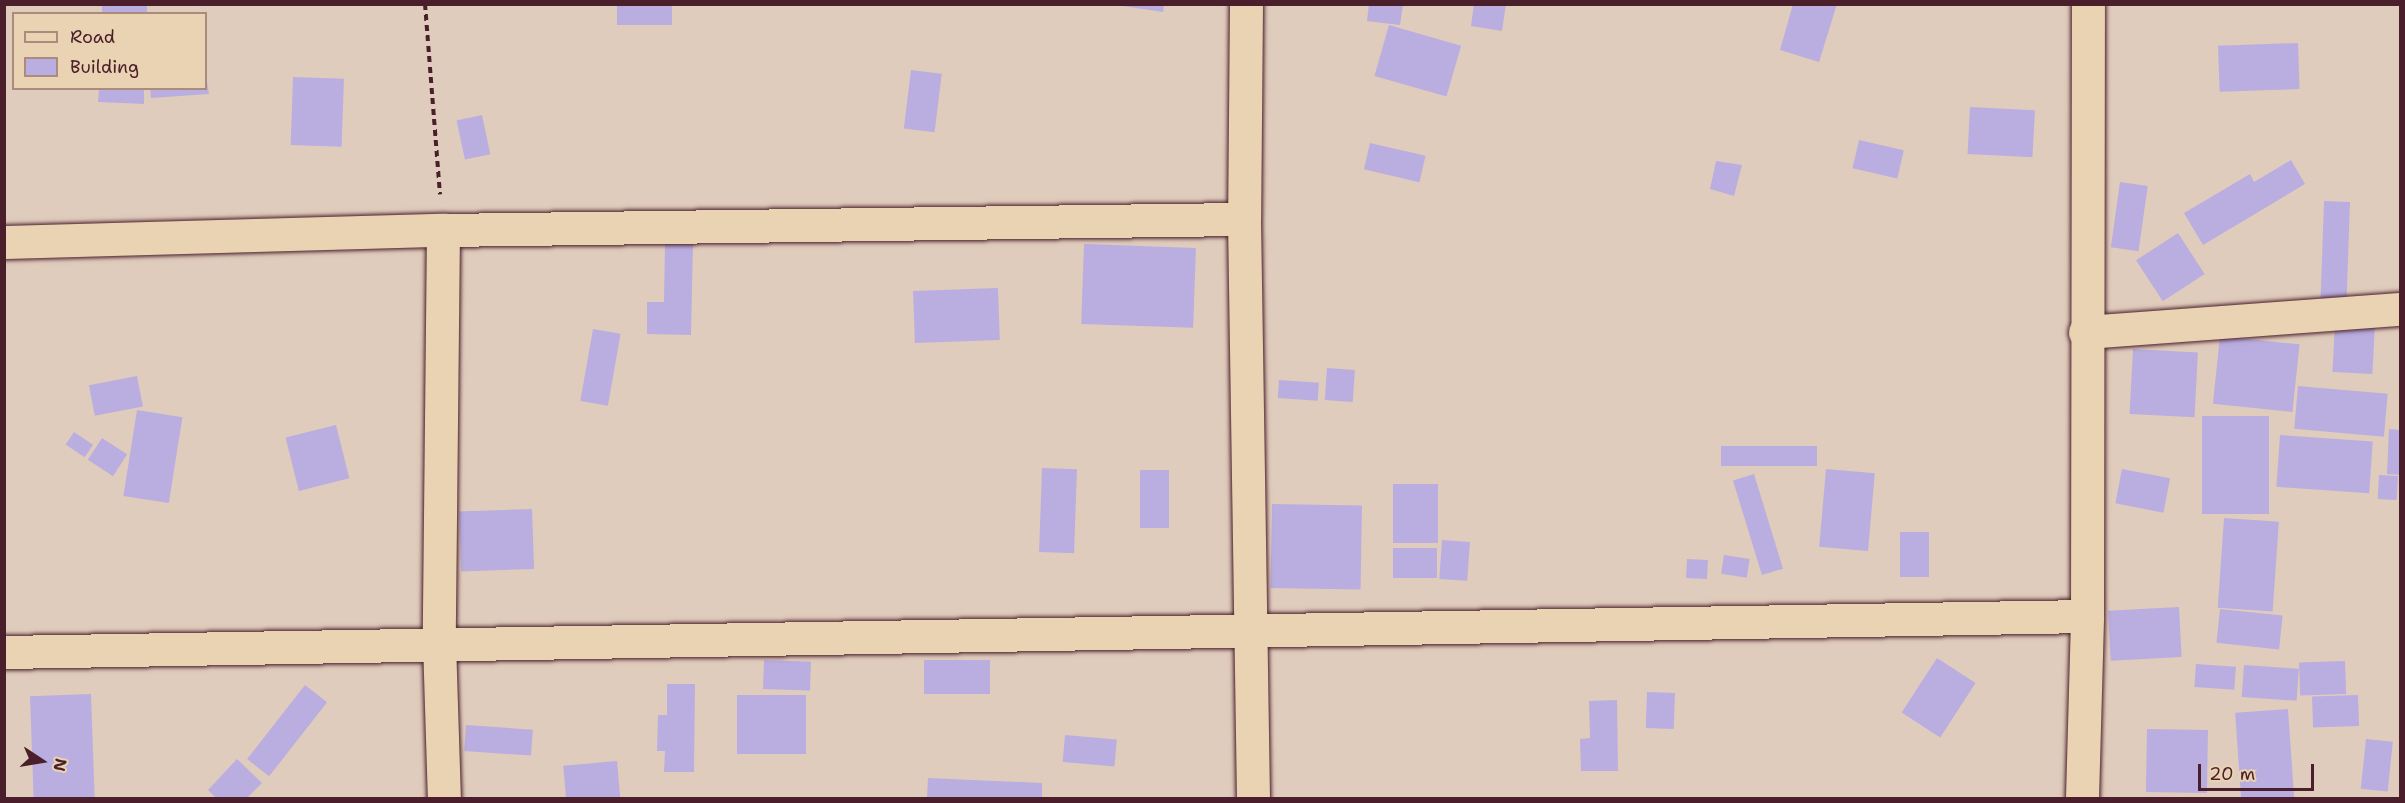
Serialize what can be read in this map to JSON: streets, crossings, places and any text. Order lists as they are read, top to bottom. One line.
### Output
{"legend":["Road","Building"],"scale_bar":"20 m","north":"right"}
